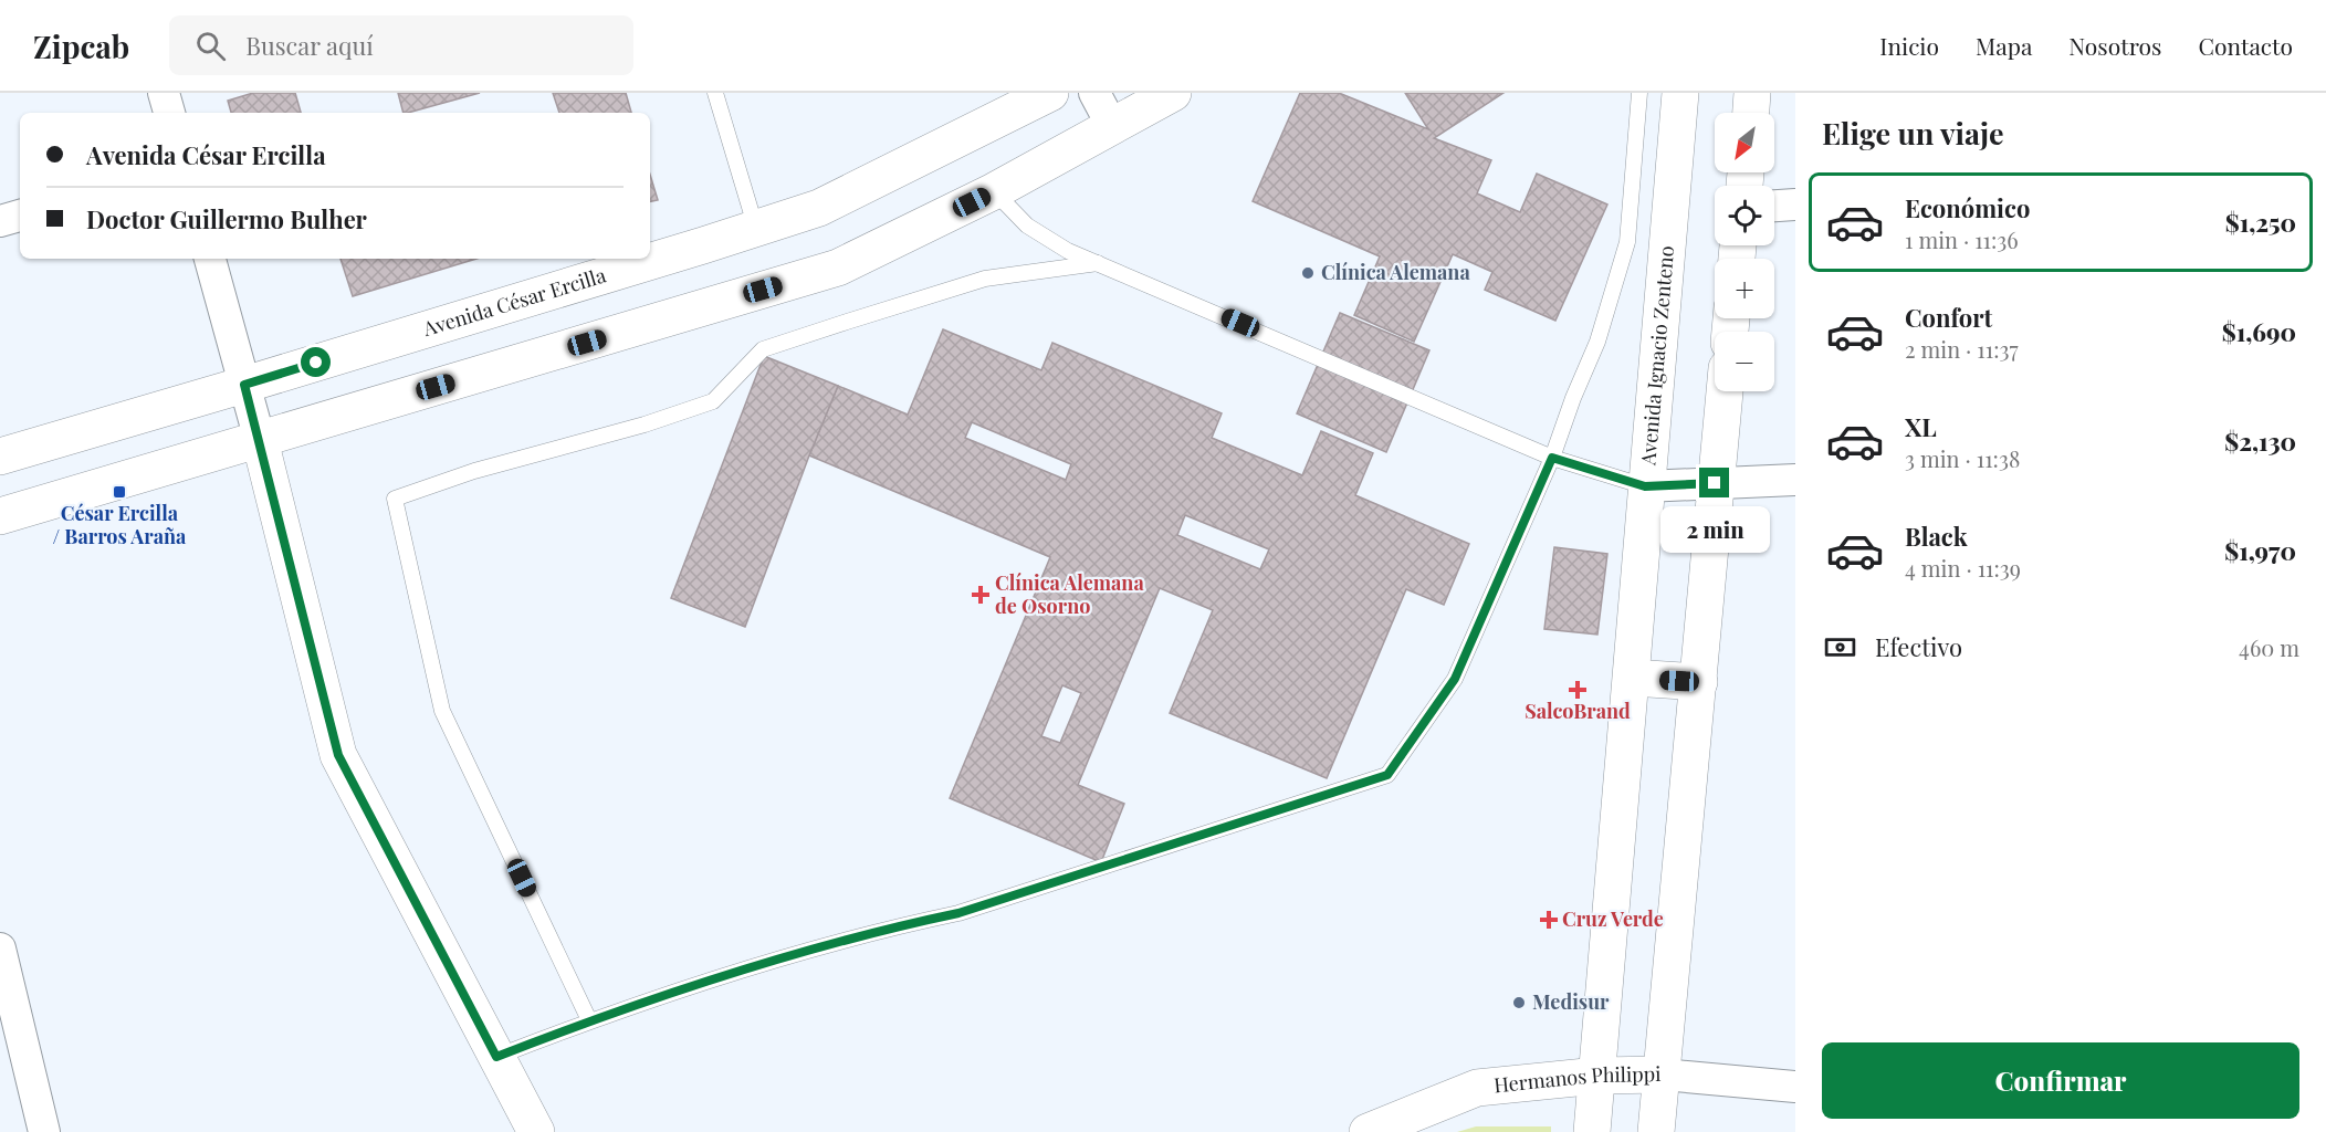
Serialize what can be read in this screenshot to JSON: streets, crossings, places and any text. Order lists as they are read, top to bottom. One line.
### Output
{"streets":{"main road":["Avenida César Ercilla","Avenida Ignacio Zenteno","Hermanos Philippi"]},"crossings":[["Avenida Ignacio Zenteno","Hermanos Philippi"]],"places":{"other":["Clínica Alemana","Medisur"],"transit":["César Ercilla / Barros Araña"],"health":["Clínica Alemana de Osorno","SalcoBrand","Cruz Verde"]},"north":"bottom left","page":{"header":"Zipcab","search":"Buscar aquí","nav":["Inicio","Mapa","Nosotros","Contacto"],"heading":"Elige un viaje","map_buttons":["+","−"],"banner":["Avenida César Ercilla","Doctor Guillermo Bulher"],"list":[{"name":"Económico","note":"1 min · 11:36","value":"$1,250"},{"name":"Confort","note":"2 min · 11:37","value":"$1,690"},{"name":"XL","note":"3 min · 11:38","value":"$2,130"},{"name":"Black","note":"4 min · 11:39","value":"$1,970"}],"bubble":"2 min","pay":["Efectivo","460 m"],"buttons":"Confirmar"}}
